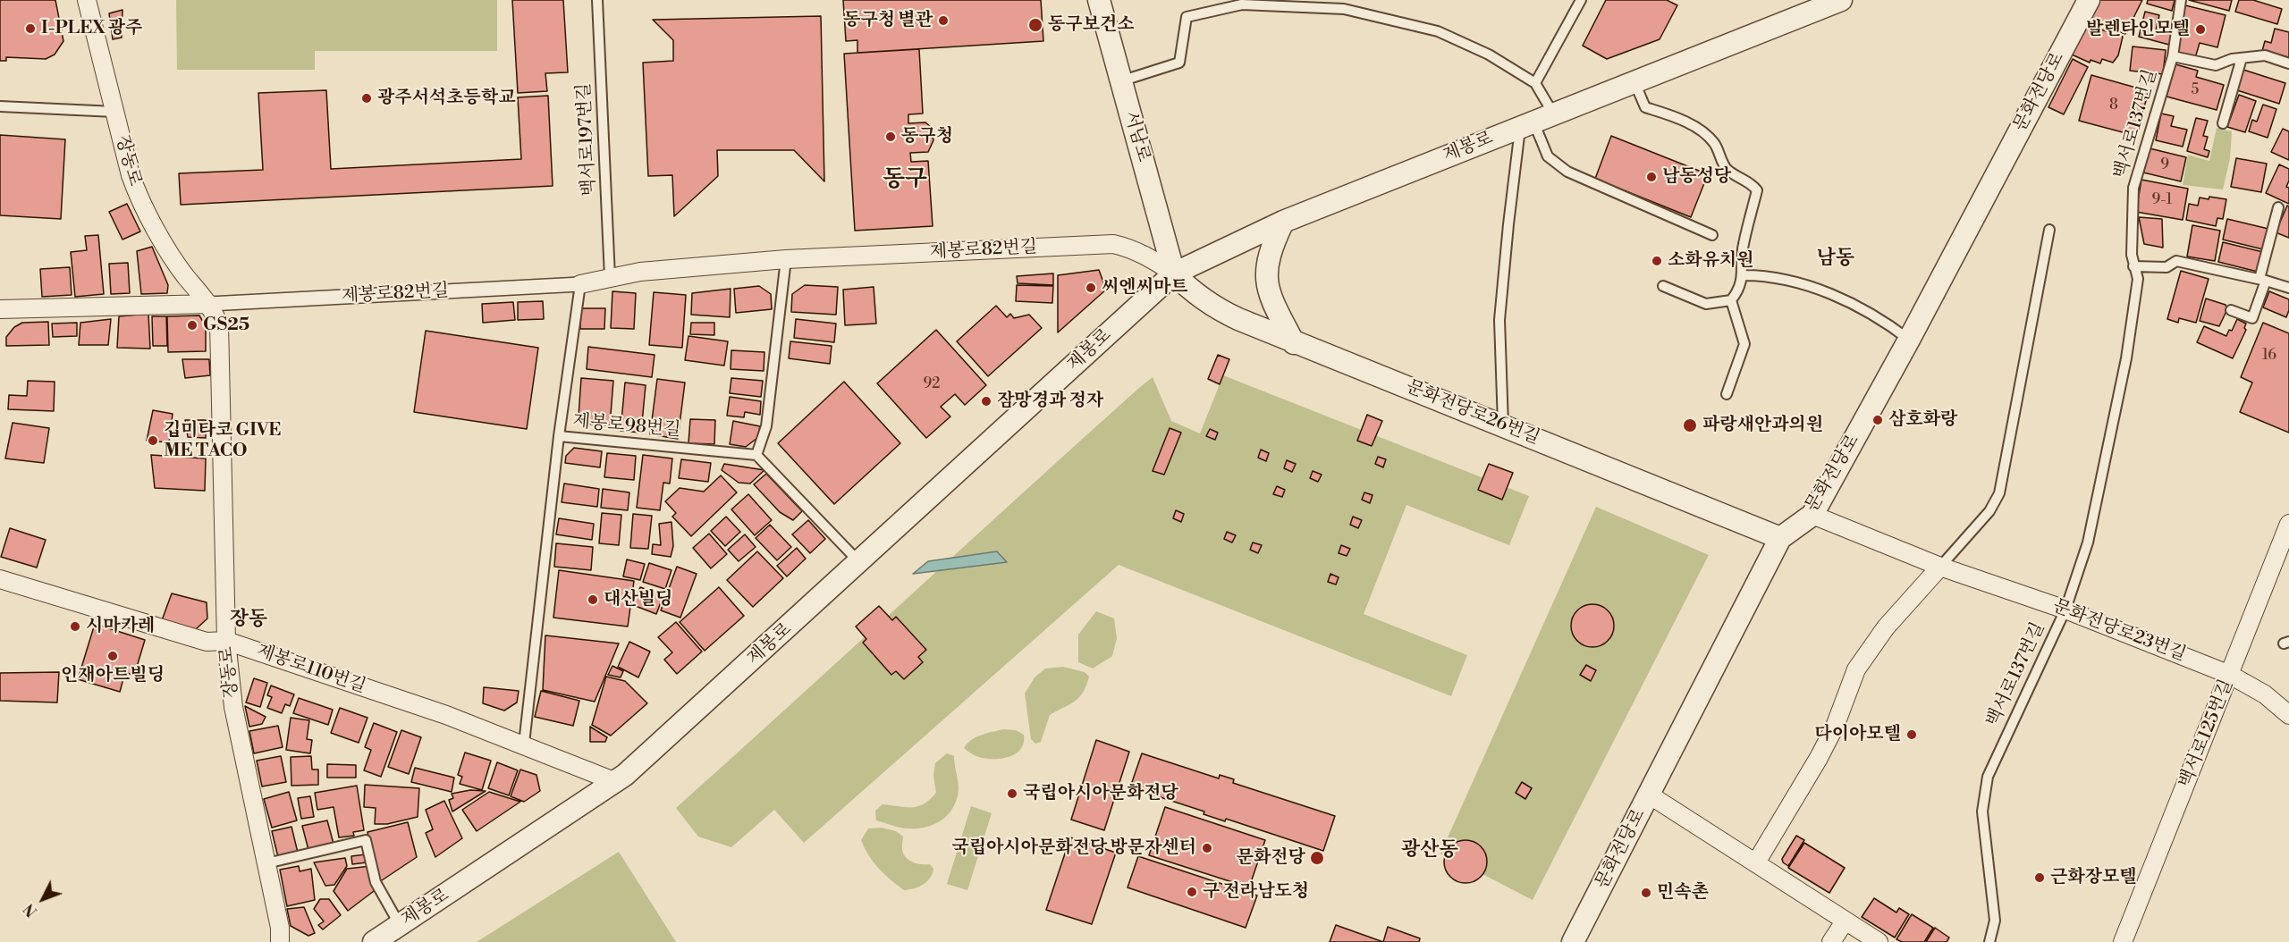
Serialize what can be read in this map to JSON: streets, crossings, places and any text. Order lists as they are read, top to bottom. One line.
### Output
{"streets":{"street":["문화전당로","서남로","제봉로","장동로","제봉로82번길","문화전당로26번길","문화전당로23번길","제봉로110번길","백서로125번길"],"lane":["백서로137번길","백서로197번길","제봉로98번길"]},"crossings":[["문화전당로","문화전당로26번길"],["문화전당로","문화전당로23번길"],["백서로137번길","문화전당로23번길"],["서남로","제봉로"],["서남로","제봉로82번길"],["서남로","문화전당로26번길"],["백서로197번길","제봉로82번길"],["제봉로","제봉로82번길"],["제봉로","문화전당로26번길"],["제봉로","제봉로110번길"],["장동로","제봉로82번길"],["장동로","제봉로110번길"],["제봉로82번길","문화전당로26번길"],["제봉로98번길","제봉로110번길"],["문화전당로23번길","백서로125번길"]],"districts":["동구","남동","장동","광산동"],"places":["동구청 별관","동구보건소","I-PLEX 광주","발렌타인모텔","광주서석초등학교","동구청","남동성당","소화유치원","씨엔씨마트","GS25","잠망경과 정자","삼호화랑","파랑새안과의원","깁미타코 GIVE ME TACO","대산빌딩","시마카레","인재아트빌딩","다이아모텔","국립아시아문화전당","국립아시아문화전당 방문자센터","문화전당","근화장모텔","구 전라남도청","민속촌"],"house_numbers":["5","8","9","9-1","16","92"],"north":"bottom left"}
